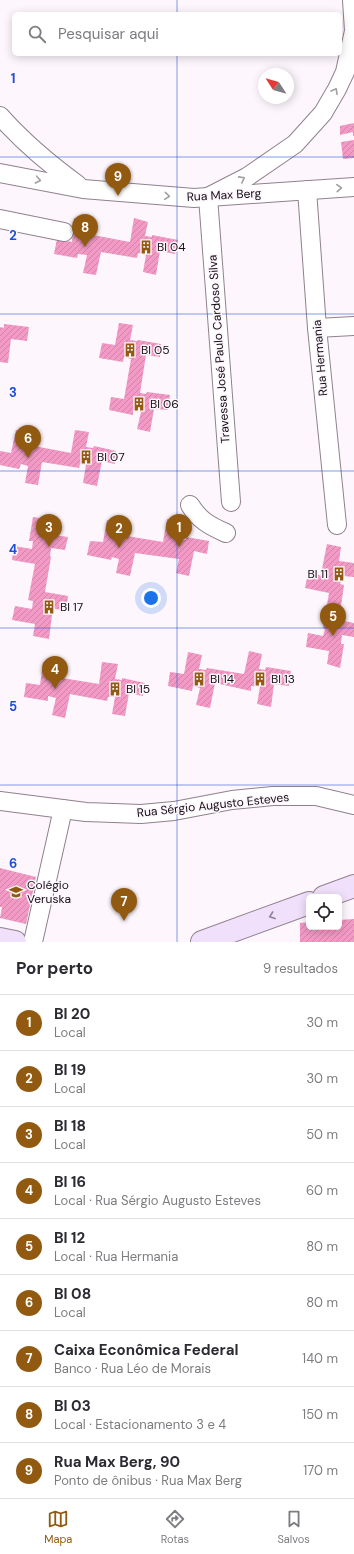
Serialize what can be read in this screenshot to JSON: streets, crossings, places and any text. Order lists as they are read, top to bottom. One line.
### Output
{"streets":{"street":["Rua Max Berg","Travessa José Paulo Cardoso Silva","Rua Hermania","Rua Sérgio Augusto Esteves"]},"crossings":[["Rua Max Berg","Travessa José Paulo Cardoso Silva"],["Rua Max Berg","Rua Hermania"]],"places":{"building":["Bl 04","Bl 05","Bl 06","Bl 07","Bl 11","Bl 17","Bl 14","Bl 13","Bl 15"],"school or university":["Colégio Veruska"]},"north":"top left","page":{"search":"Pesquisar aqui","pins":["9","8","6","1","3","2","5","4","7"],"heading":["Por perto","9 resultados"],"list":[{"mark":"1","name":"Bl 20","note":"Local","value":"30 m"},{"mark":"2","name":"Bl 19","note":"Local","value":"30 m"},{"mark":"3","name":"Bl 18","note":"Local","value":"50 m"},{"mark":"4","name":"Bl 16","note":"Local · Rua Sérgio Augusto Esteves","value":"60 m"},{"mark":"5","name":"Bl 12","note":"Local · Rua Hermania","value":"80 m"},{"mark":"6","name":"Bl 08","note":"Local","value":"80 m"},{"mark":"7","name":"Caixa Econômica Federal","note":"Banco · Rua Léo de Morais","value":"140 m"},{"mark":"8","name":"Bl 03","note":"Local · Estacionamento 3 e 4","value":"150 m"},{"mark":"9","name":"Rua Max Berg, 90","note":"Ponto de ônibus · Rua Max Berg","value":"170 m"}],"nav":["Mapa","Rotas","Salvos"]},"grid":{"rows":["1","2","3","4","5","6"]}}
